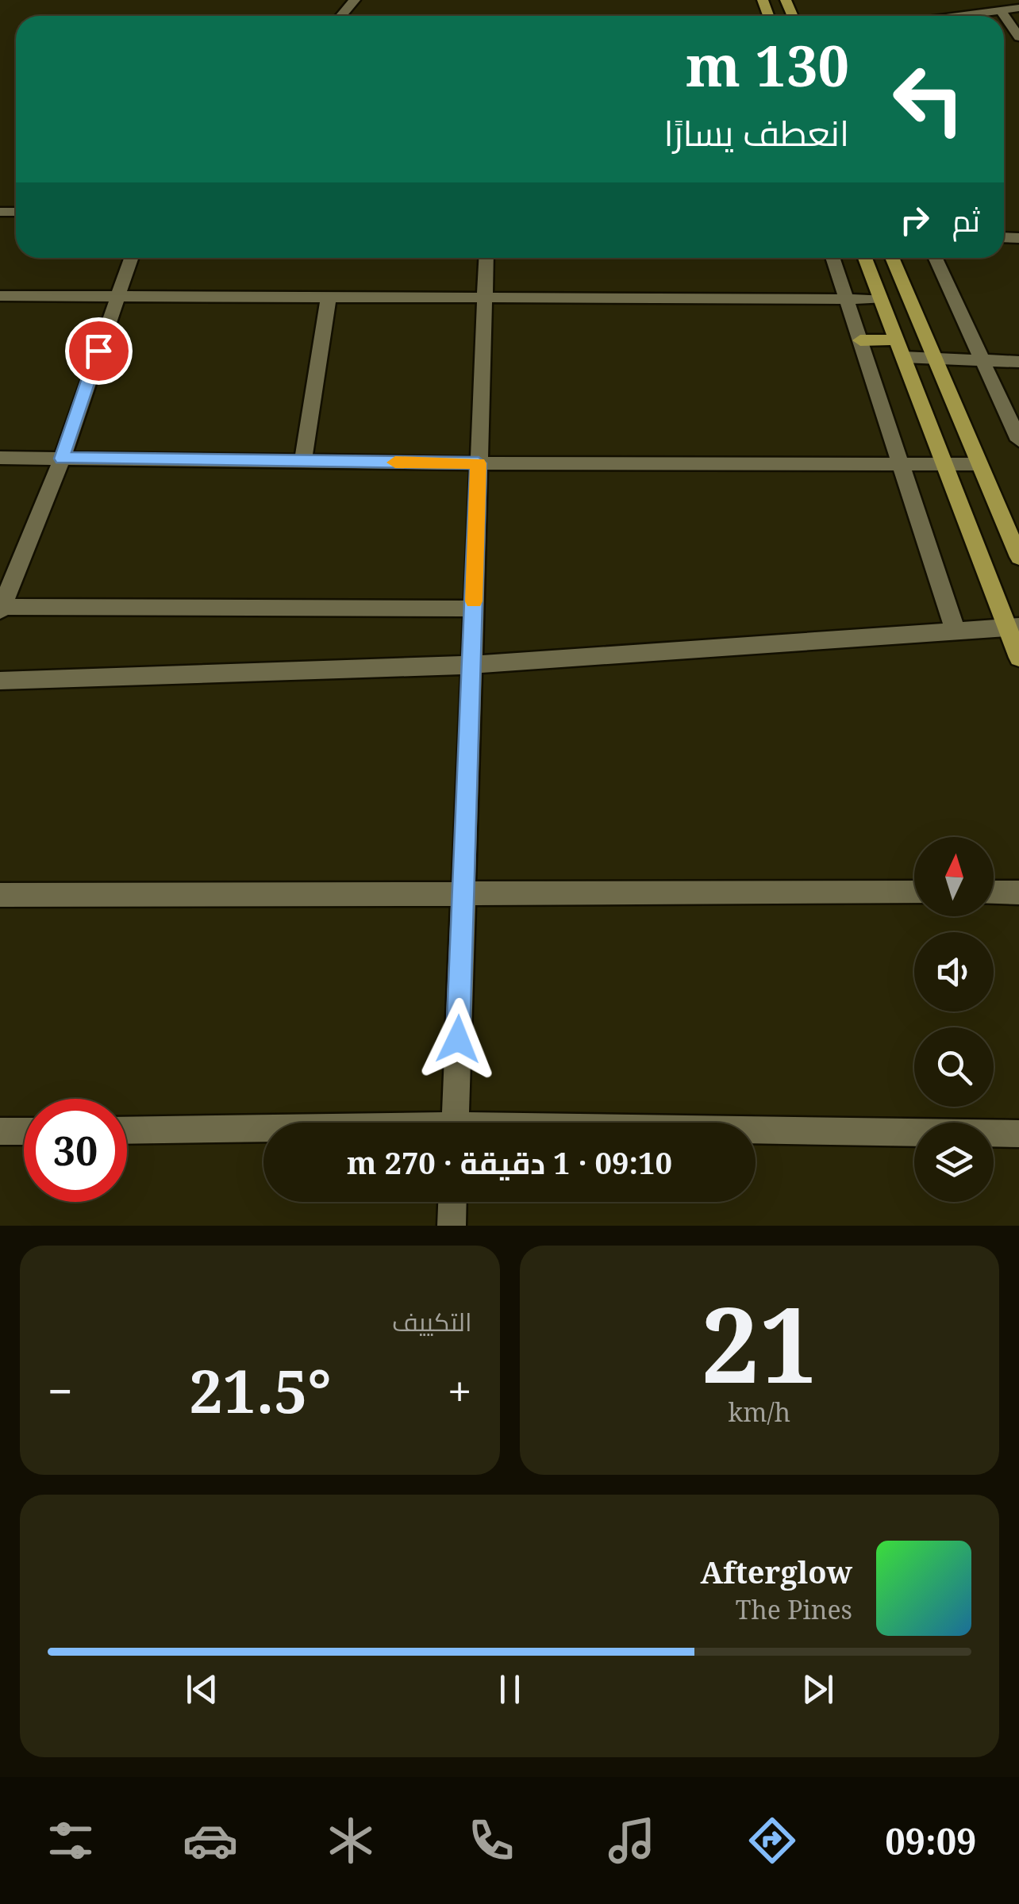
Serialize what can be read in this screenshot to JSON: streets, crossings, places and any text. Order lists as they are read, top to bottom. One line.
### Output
{"north":"top","page":{"turn":["130 m","انعطف يسارًا"],"then":"ثم","limit":"30","trip":"09:10 · 1 دقيقة · 270 m","tile":[["21","km/h"],"التكييف"],"heat":["−","21.5°","+"],"song":["Afterglow","The Pines"],"tabs":"09:09"}}
